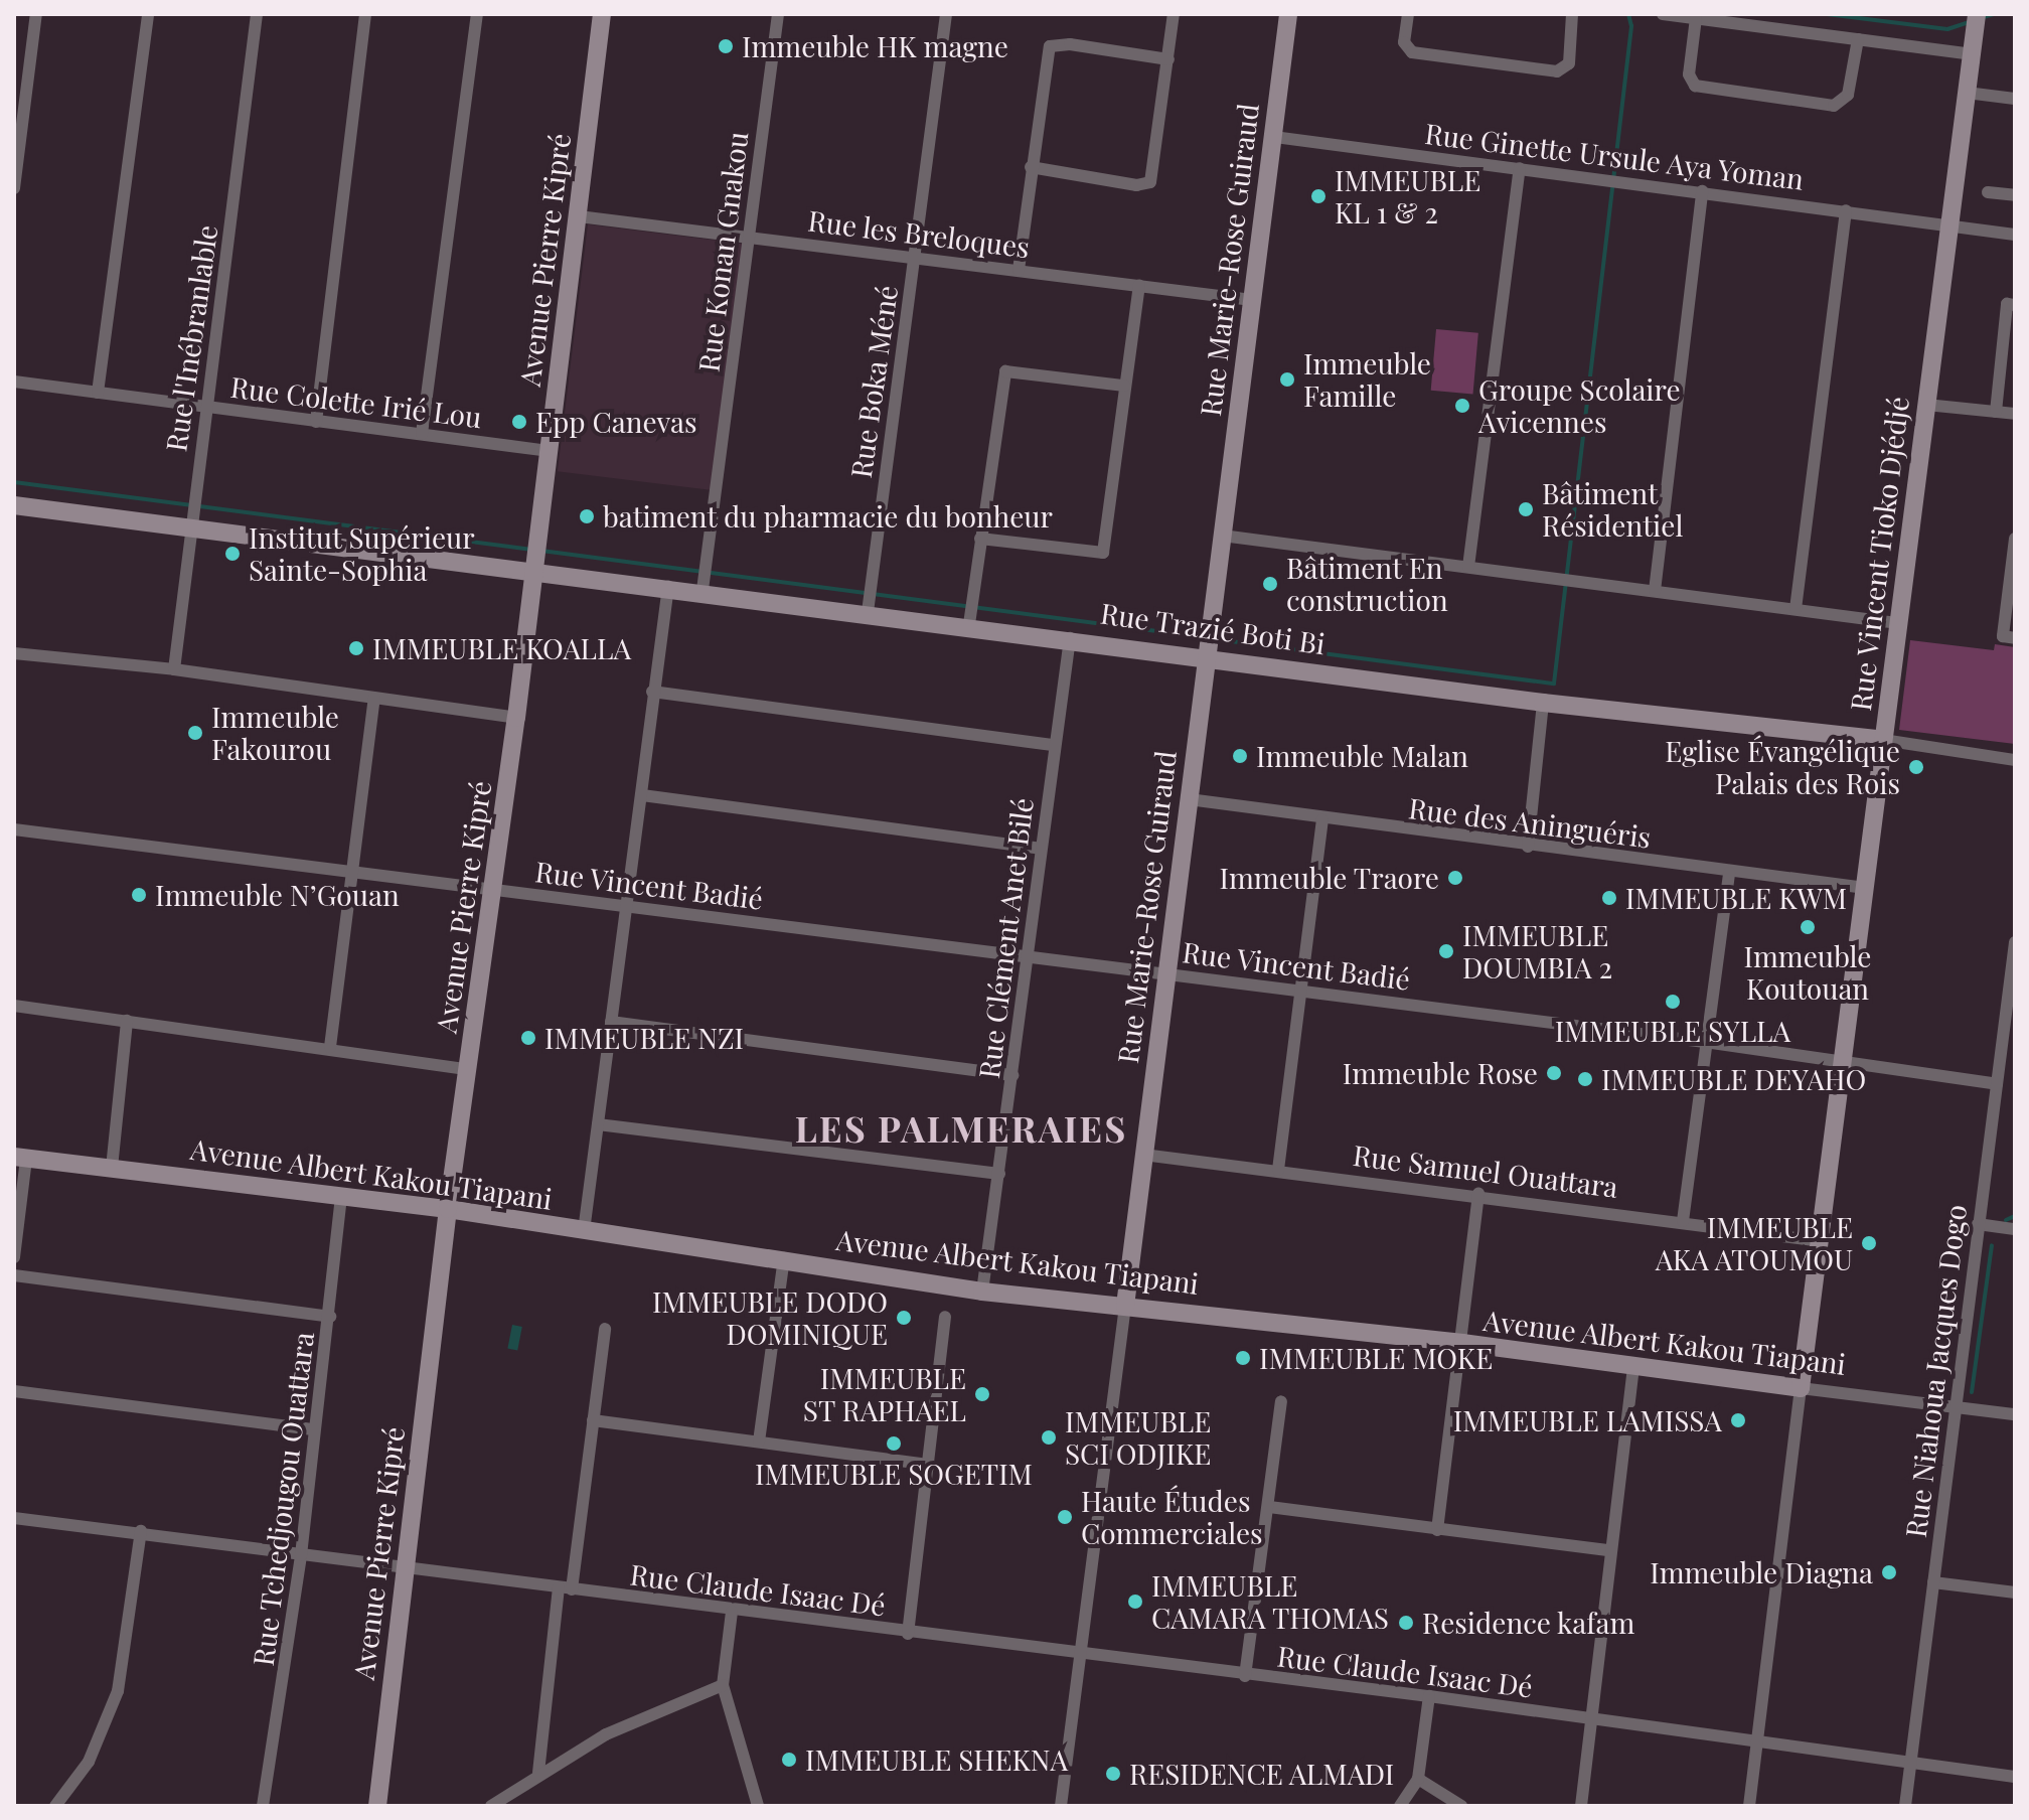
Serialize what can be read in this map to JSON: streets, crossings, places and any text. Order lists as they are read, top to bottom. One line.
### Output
{"streets":{"street":["Rue Ginette Ursule Aya Yoman","Rue les Breloques","Rue Konan Gnakou","Avenue Pierre Kipré","Rue Marie-Rose Guiraud","Rue l'Inébranlable","Rue Boka Méné","Rue Colette Irié Lou","Rue Vincent Tioko Djédjé","Rue Trazié Boti Bi","Rue des Aninguéris","Rue Vincent Badié","Rue Clément Anet Bilé","Rue Samuel Ouattara","Avenue Albert Kakou Tiapani","Rue Niahoua Jacques Dogo","Rue Tchedjougou Ouattara","Rue Claude Isaac Dé"]},"crossings":[["Rue Ginette Ursule Aya Yoman","Rue Marie-Rose Guiraud"],["Rue Ginette Ursule Aya Yoman","Rue Vincent Tioko Djédjé"],["Rue les Breloques","Rue Konan Gnakou"],["Rue les Breloques","Avenue Pierre Kipré"],["Rue les Breloques","Rue Marie-Rose Guiraud"],["Rue les Breloques","Rue Boka Méné"],["Rue Konan Gnakou","Rue Trazié Boti Bi"],["Avenue Pierre Kipré","Rue Colette Irié Lou"],["Avenue Pierre Kipré","Rue Trazié Boti Bi"],["Avenue Pierre Kipré","Rue Vincent Badié"],["Avenue Pierre Kipré","Avenue Albert Kakou Tiapani"],["Avenue Pierre Kipré","Rue Claude Isaac Dé"],["Rue Marie-Rose Guiraud","Rue Trazié Boti Bi"],["Rue Marie-Rose Guiraud","Rue des Aninguéris"],["Rue Marie-Rose Guiraud","Rue Vincent Badié"],["Rue Marie-Rose Guiraud","Rue Samuel Ouattara"],["Rue Marie-Rose Guiraud","Avenue Albert Kakou Tiapani"],["Rue Marie-Rose Guiraud","Rue Claude Isaac Dé"],["Rue l'Inébranlable","Rue Colette Irié Lou"],["Rue l'Inébranlable","Rue Trazié Boti Bi"],["Rue Boka Méné","Rue Trazié Boti Bi"],["Rue Vincent Tioko Djédjé","Rue Trazié Boti Bi"],["Rue Vincent Tioko Djédjé","Rue des Aninguéris"],["Rue Vincent Tioko Djédjé","Rue Vincent Badié"],["Rue Vincent Tioko Djédjé","Rue Samuel Ouattara"],["Rue Vincent Tioko Djédjé","Avenue Albert Kakou Tiapani"],["Rue Trazié Boti Bi","Rue Clément Anet Bilé"],["Rue Vincent Badié","Rue Clément Anet Bilé"],["Rue Vincent Badié","Rue Niahoua Jacques Dogo"],["Rue Clément Anet Bilé","Avenue Albert Kakou Tiapani"],["Avenue Albert Kakou Tiapani","Rue Niahoua Jacques Dogo"],["Avenue Albert Kakou Tiapani","Rue Tchedjougou Ouattara"],["Rue Niahoua Jacques Dogo","Rue Claude Isaac Dé"],["Rue Tchedjougou Ouattara","Rue Claude Isaac Dé"]],"districts":["LES PALMERAIES"],"places":["Immeuble HK magne","IMMEUBLE KL 1 & 2","Immeuble Famille","Groupe Scolaire Avicennes","Epp Canevas","Bâtiment Résidentiel","batiment du pharmacie du bonheur","Institut Supérieur Sainte-Sophia","Bâtiment En construction","IMMEUBLE KOALLA","Immeuble Fakourou","Immeuble Malan","Eglise Évangélique Palais des Rois","Immeuble Traore","Immeuble N’Gouan","IMMEUBLE KWM","Immeuble Koutouan","IMMEUBLE DOUMBIA 2","IMMEUBLE SYLLA","IMMEUBLE NZI","Immeuble Rose","IMMEUBLE DEYAHO","IMMEUBLE AKA ATOUMOU","IMMEUBLE DODO DOMINIQUE","IMMEUBLE MOKE","IMMEUBLE ST RAPHAEL","IMMEUBLE LAMISSA","IMMEUBLE SCI ODJIKE","IMMEUBLE SOGETIM","Haute Études Commerciales","Immeuble Diagna","IMMEUBLE CAMARA THOMAS","Residence kafam","IMMEUBLE SHEKNA","RESIDENCE ALMADI"]}
